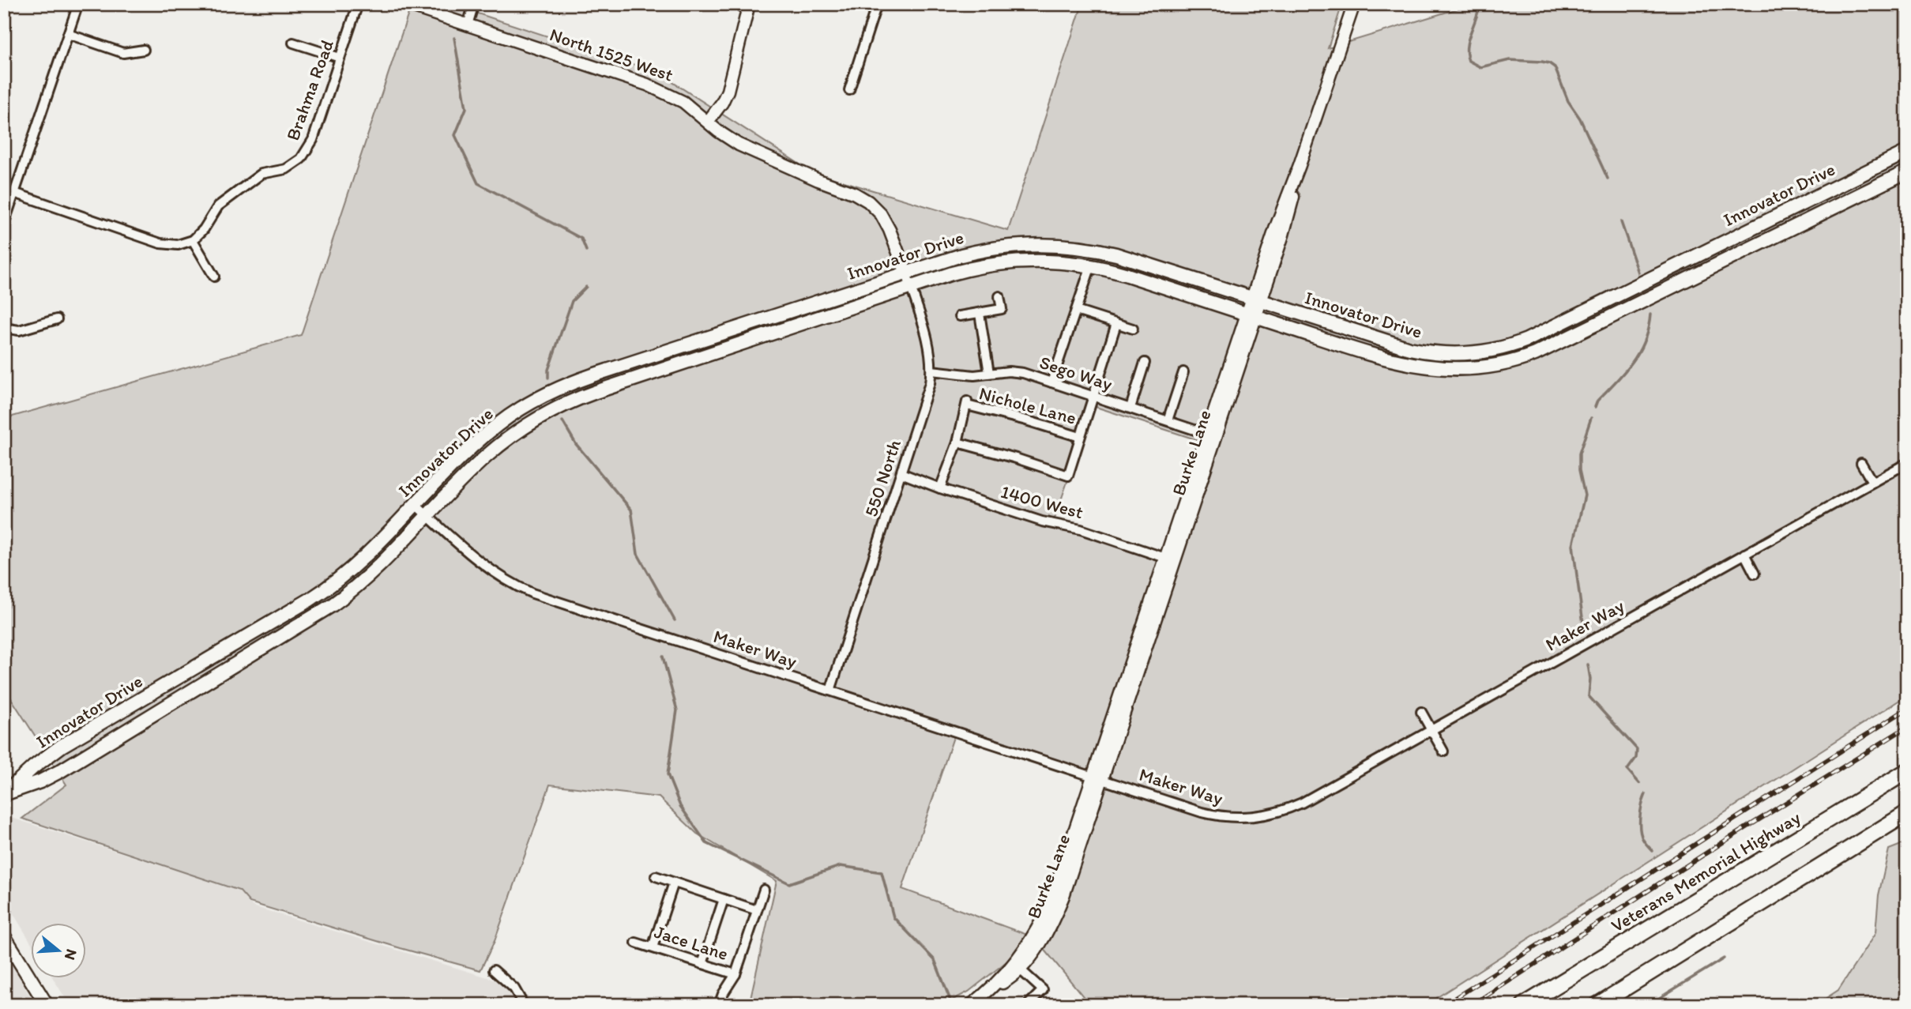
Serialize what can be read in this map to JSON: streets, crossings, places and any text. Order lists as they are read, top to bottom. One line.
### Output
{"streets":{"highway":["Veterans Memorial Highway"],"main road":["Innovator Drive"],"street":["North 1525 West","Brahma Road","Sego Way","Nichole Lane","Burke Lane","550 North","1400 West","Maker Way","Jace Lane"]},"crossings":[["North 1525 West","Innovator Drive"],["North 1525 West","550 North"],["Innovator Drive","Burke Lane"],["Innovator Drive","550 North"],["Innovator Drive","Maker Way"],["Sego Way","Burke Lane"],["Sego Way","550 North"],["Burke Lane","1400 West"],["Burke Lane","Maker Way"],["550 North","1400 West"],["550 North","Maker Way"]],"north":"right"}
